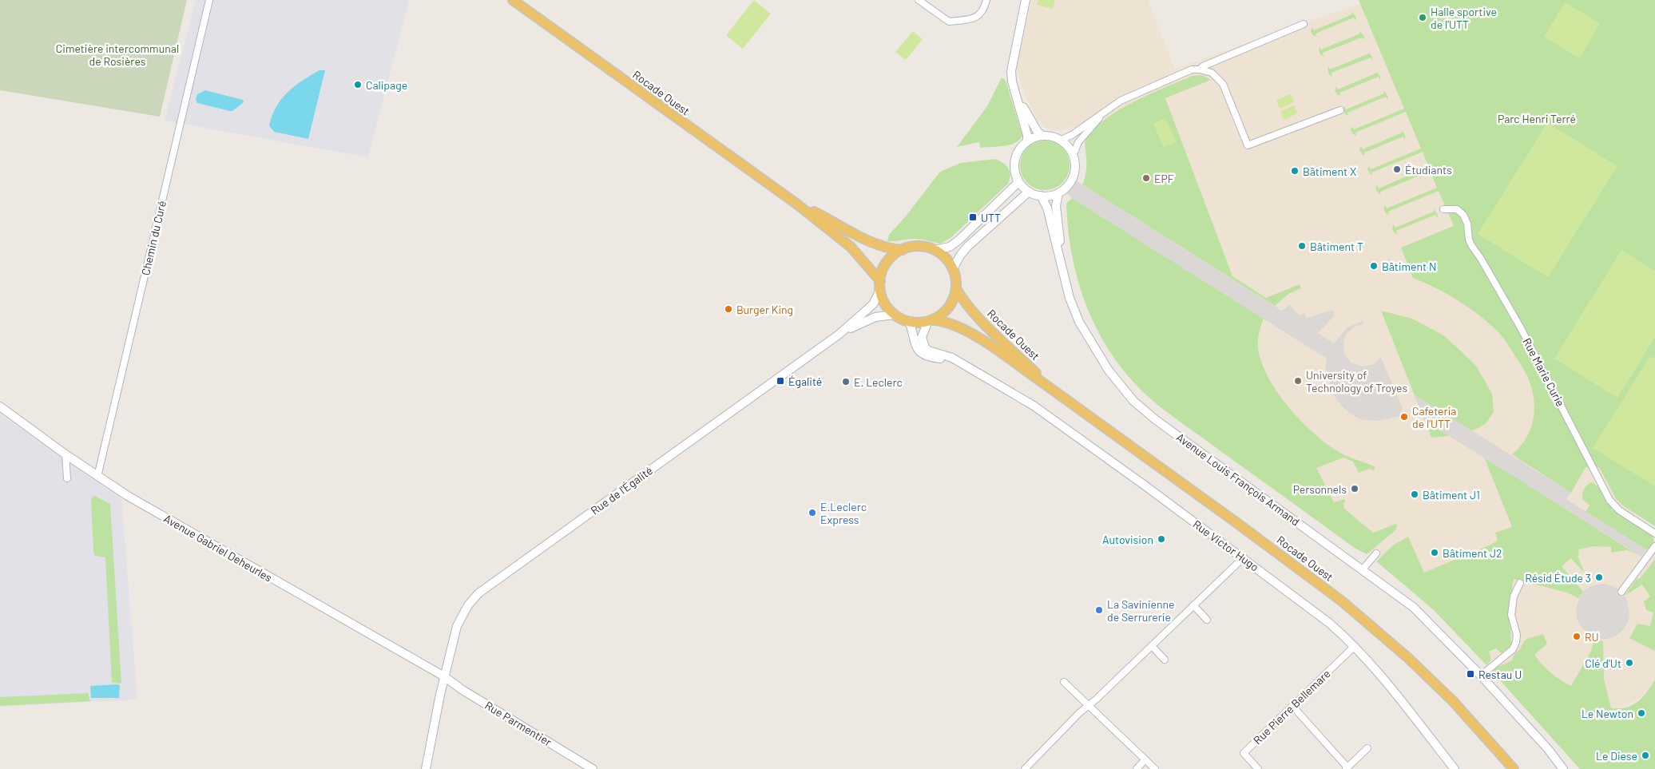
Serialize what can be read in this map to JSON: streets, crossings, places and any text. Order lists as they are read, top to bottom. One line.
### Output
{"streets":{"main road":["Rocade Ouest"],"street":["Chemin du Curé","Rue Marie Curie","Avenue Louis François Armand","Rue de l'Égalité","Rue Victor Hugo","Avenue Gabriel Deheurles","Rue Pierre Bellemare","Rue Parmentier"]},"crossings":[["Rocade Ouest","Rue Victor Hugo"],["Chemin du Curé","Avenue Gabriel Deheurles"],["Rue de l'Égalité","Avenue Gabriel Deheurles"],["Rue de l'Égalité","Rue Parmentier"],["Rue Victor Hugo","Rue Pierre Bellemare"],["Avenue Gabriel Deheurles","Rue Parmentier"]],"parks":["Cimetière intercommunal de Rosières","Parc Henri Terré"],"places":{"other":["Halle sportive de l'UTT","Calipage","Étudiants","Bâtiment X","EPF","Bâtiment T","Bâtiment N","Burger King","University of Technology of Troyes","E. Leclerc","Cafeteria de l'UTT","Personnels","Bâtiment J1","E.Leclerc Express","Autovision","Bâtiment J2","Résid Étude 3","La Savinienne de Serrurerie","RU","Clé d'Ut","Le Newton","Le Diese"],"transit":["UTT","Égalité","Restau U"]}}
